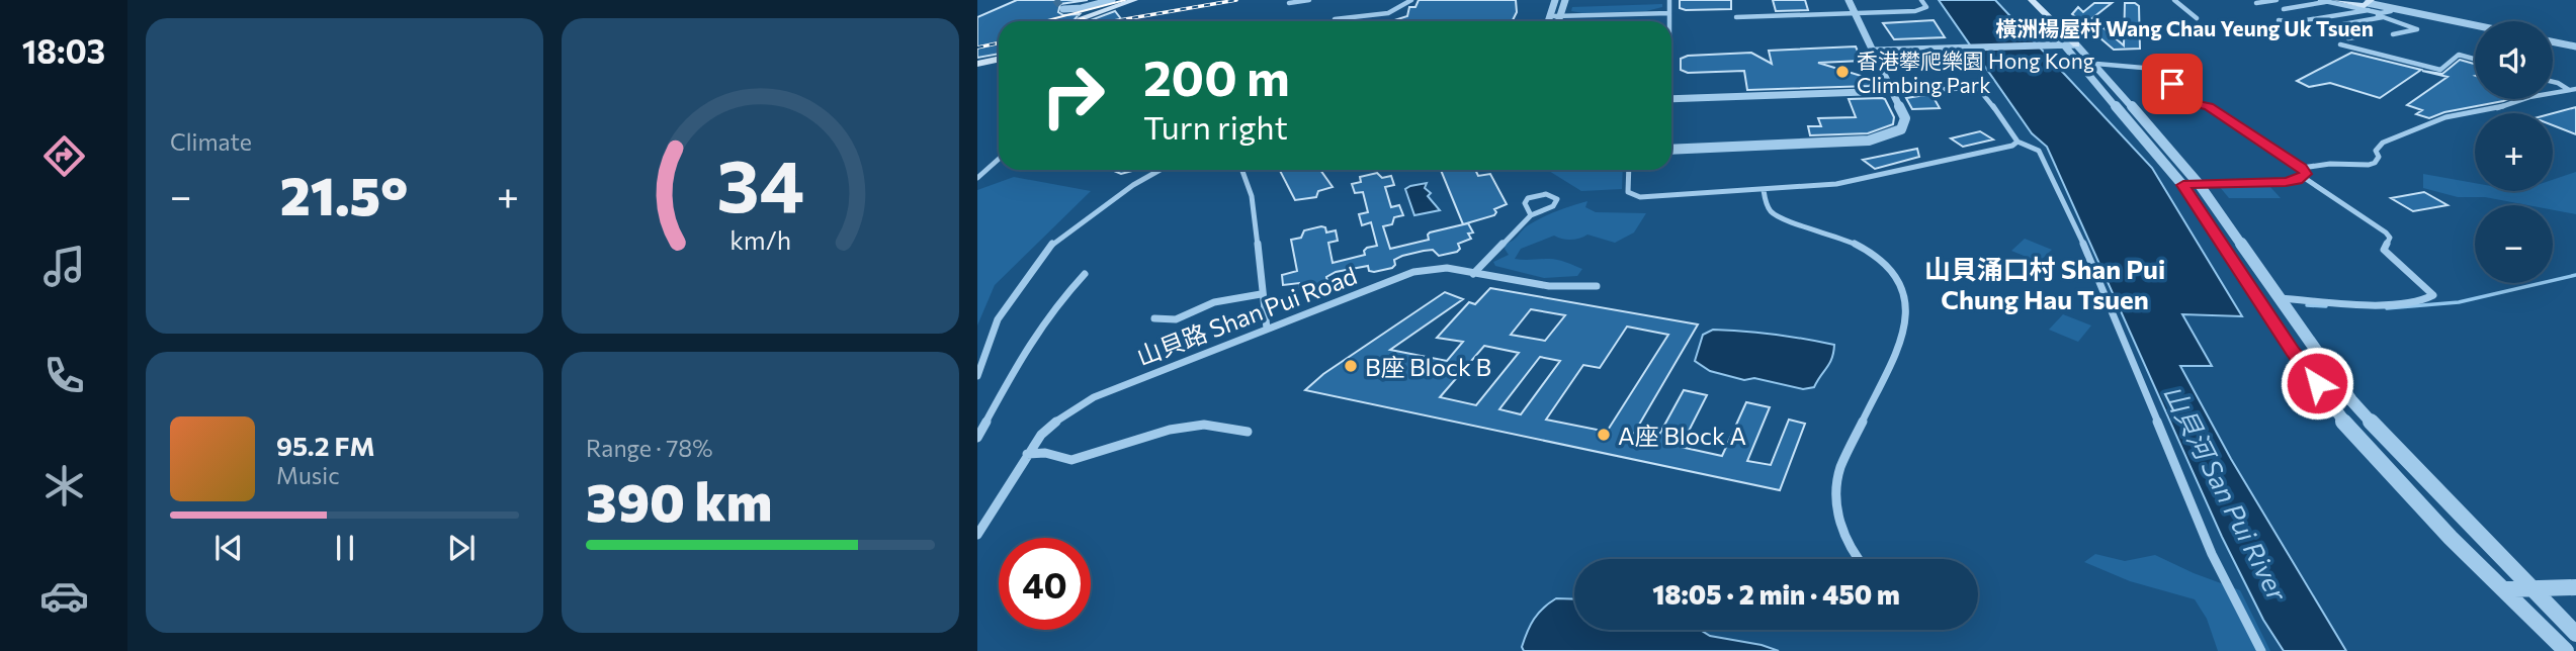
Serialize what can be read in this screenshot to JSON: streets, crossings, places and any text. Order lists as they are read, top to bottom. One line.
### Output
{"streets":{"street":["山貝路 Shan Pui Road"]},"districts":["橫洲楊屋村 Wang Chau Yeung Uk Tsuen","山貝涌口村 Shan Pui Chung Hau Tsuen"],"water":["山貝河 San Pui River"],"places":["香港攀爬樂園 Hong Kong Climbing Park","B座 Block B","A座 Block A"],"page":{"tabs":"18:03","tile":["Climate",["Range · 78%","390 km"]],"map_buttons":["+","−"],"turn":["200 m","Turn right"],"heat":["−","21.5°","+"],"song":["95.2 FM","Music"],"limit":"40","trip":"18:05 · 2 min · 450 m","gauge":["34","km/h"]}}
